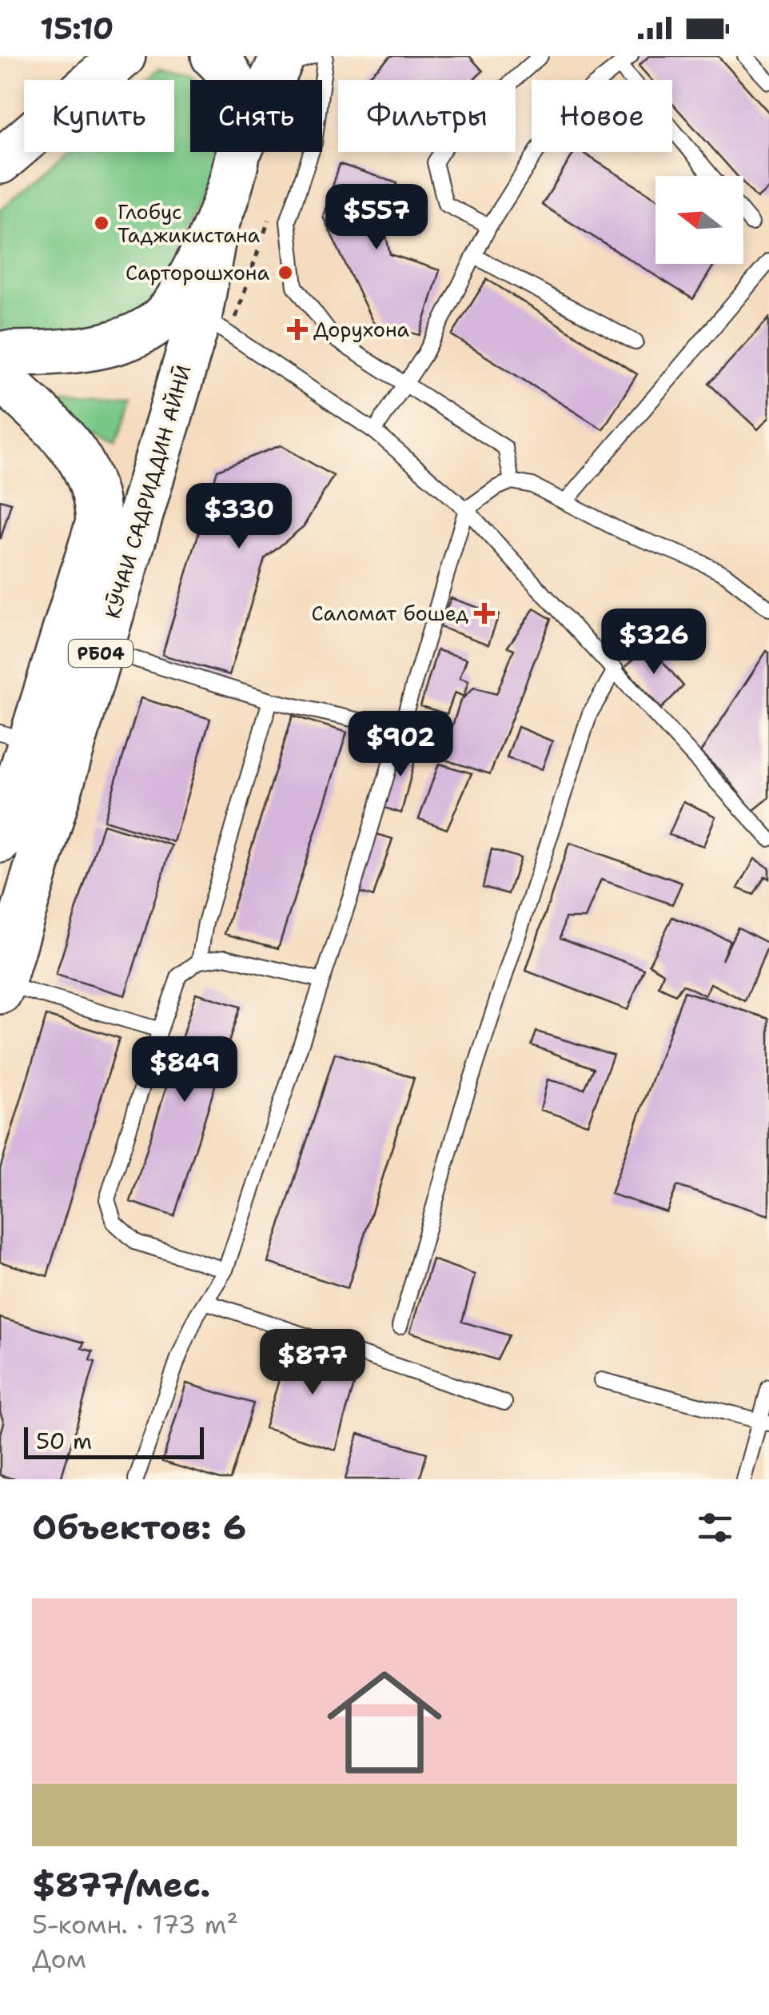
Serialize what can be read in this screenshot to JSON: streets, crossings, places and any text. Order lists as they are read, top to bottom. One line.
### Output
{"streets":{"highway":["КӮЧАИ САДРИДДИН АЙНӢ","РБ04"]},"crossings":[["КӮЧАИ САДРИДДИН АЙНӢ","РБ04"]],"places":{"other":["Глобус Таджикистана","Сарторошхона"],"health":["Дорухона","Саломат бошед"]},"scale_bar":"50 m","north":"left","page":{"status":"15:10","chip":["Купить","Снять","Фильтры","Новое"],"price":["$557","$330","$326","$902","$849","$877"],"scale":"50 m","heading":"Объектов: 6","list":[{"name":"$877/мес.","note":"5-комн. · 173 m² · Дом"}]}}
